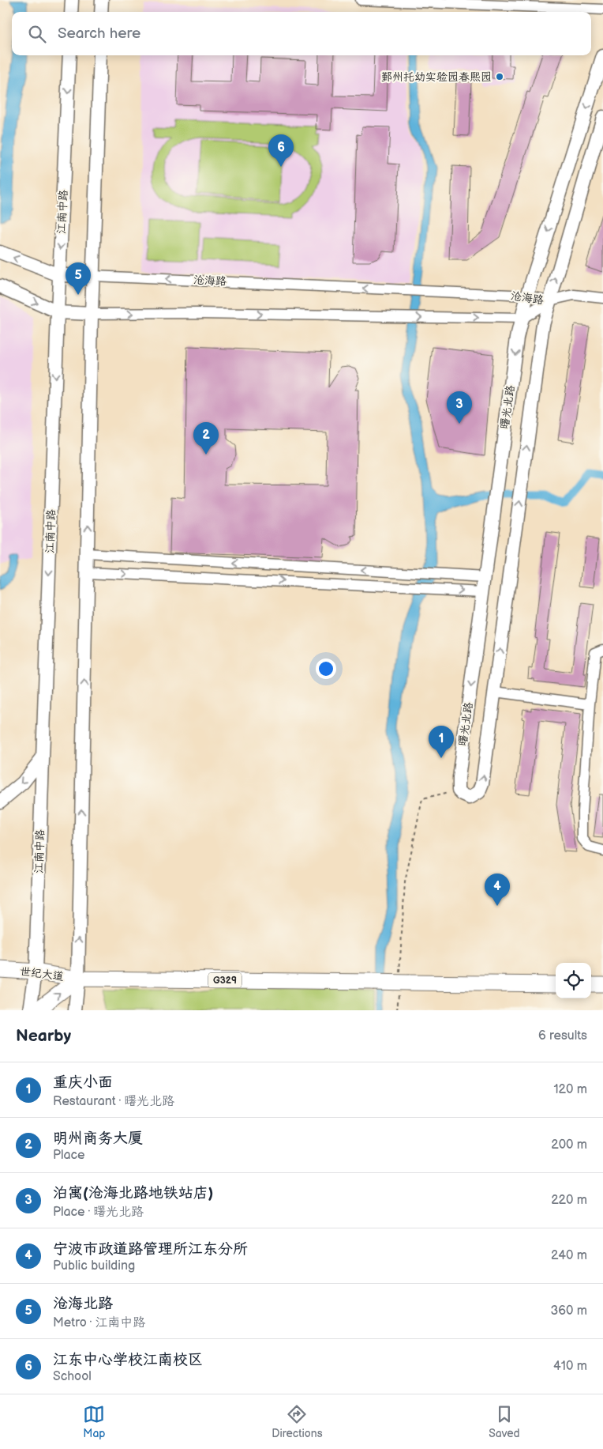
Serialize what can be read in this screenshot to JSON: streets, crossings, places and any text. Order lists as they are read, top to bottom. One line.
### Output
{"streets":{"highway":["世纪大道","G329"],"main road":["江南中路","沧海路","曙光北路"]},"crossings":[["江南中路","沧海路"],["江南中路","世纪大道"],["沧海路","曙光北路"],["世纪大道","G329"]],"one_way":["世纪大道"],"places":["鄞州托幼实验园春熙园"],"page":{"search":"Search here","pins":["6","5","3","2","1","4"],"heading":["Nearby","6 results"],"list":[{"mark":"1","name":"重庆小面","note":"Restaurant · 曙光北路","value":"120 m"},{"mark":"2","name":"明州商务大厦","note":"Place","value":"200 m"},{"mark":"3","name":"泊寓(沧海北路地铁站店)","note":"Place · 曙光北路","value":"220 m"},{"mark":"4","name":"宁波市政道路管理所江东分所","note":"Public building","value":"240 m"},{"mark":"5","name":"沧海北路","note":"Metro · 江南中路","value":"360 m"},{"mark":"6","name":"江东中心学校江南校区","note":"School","value":"410 m"}],"nav":["Map","Directions","Saved"]}}
